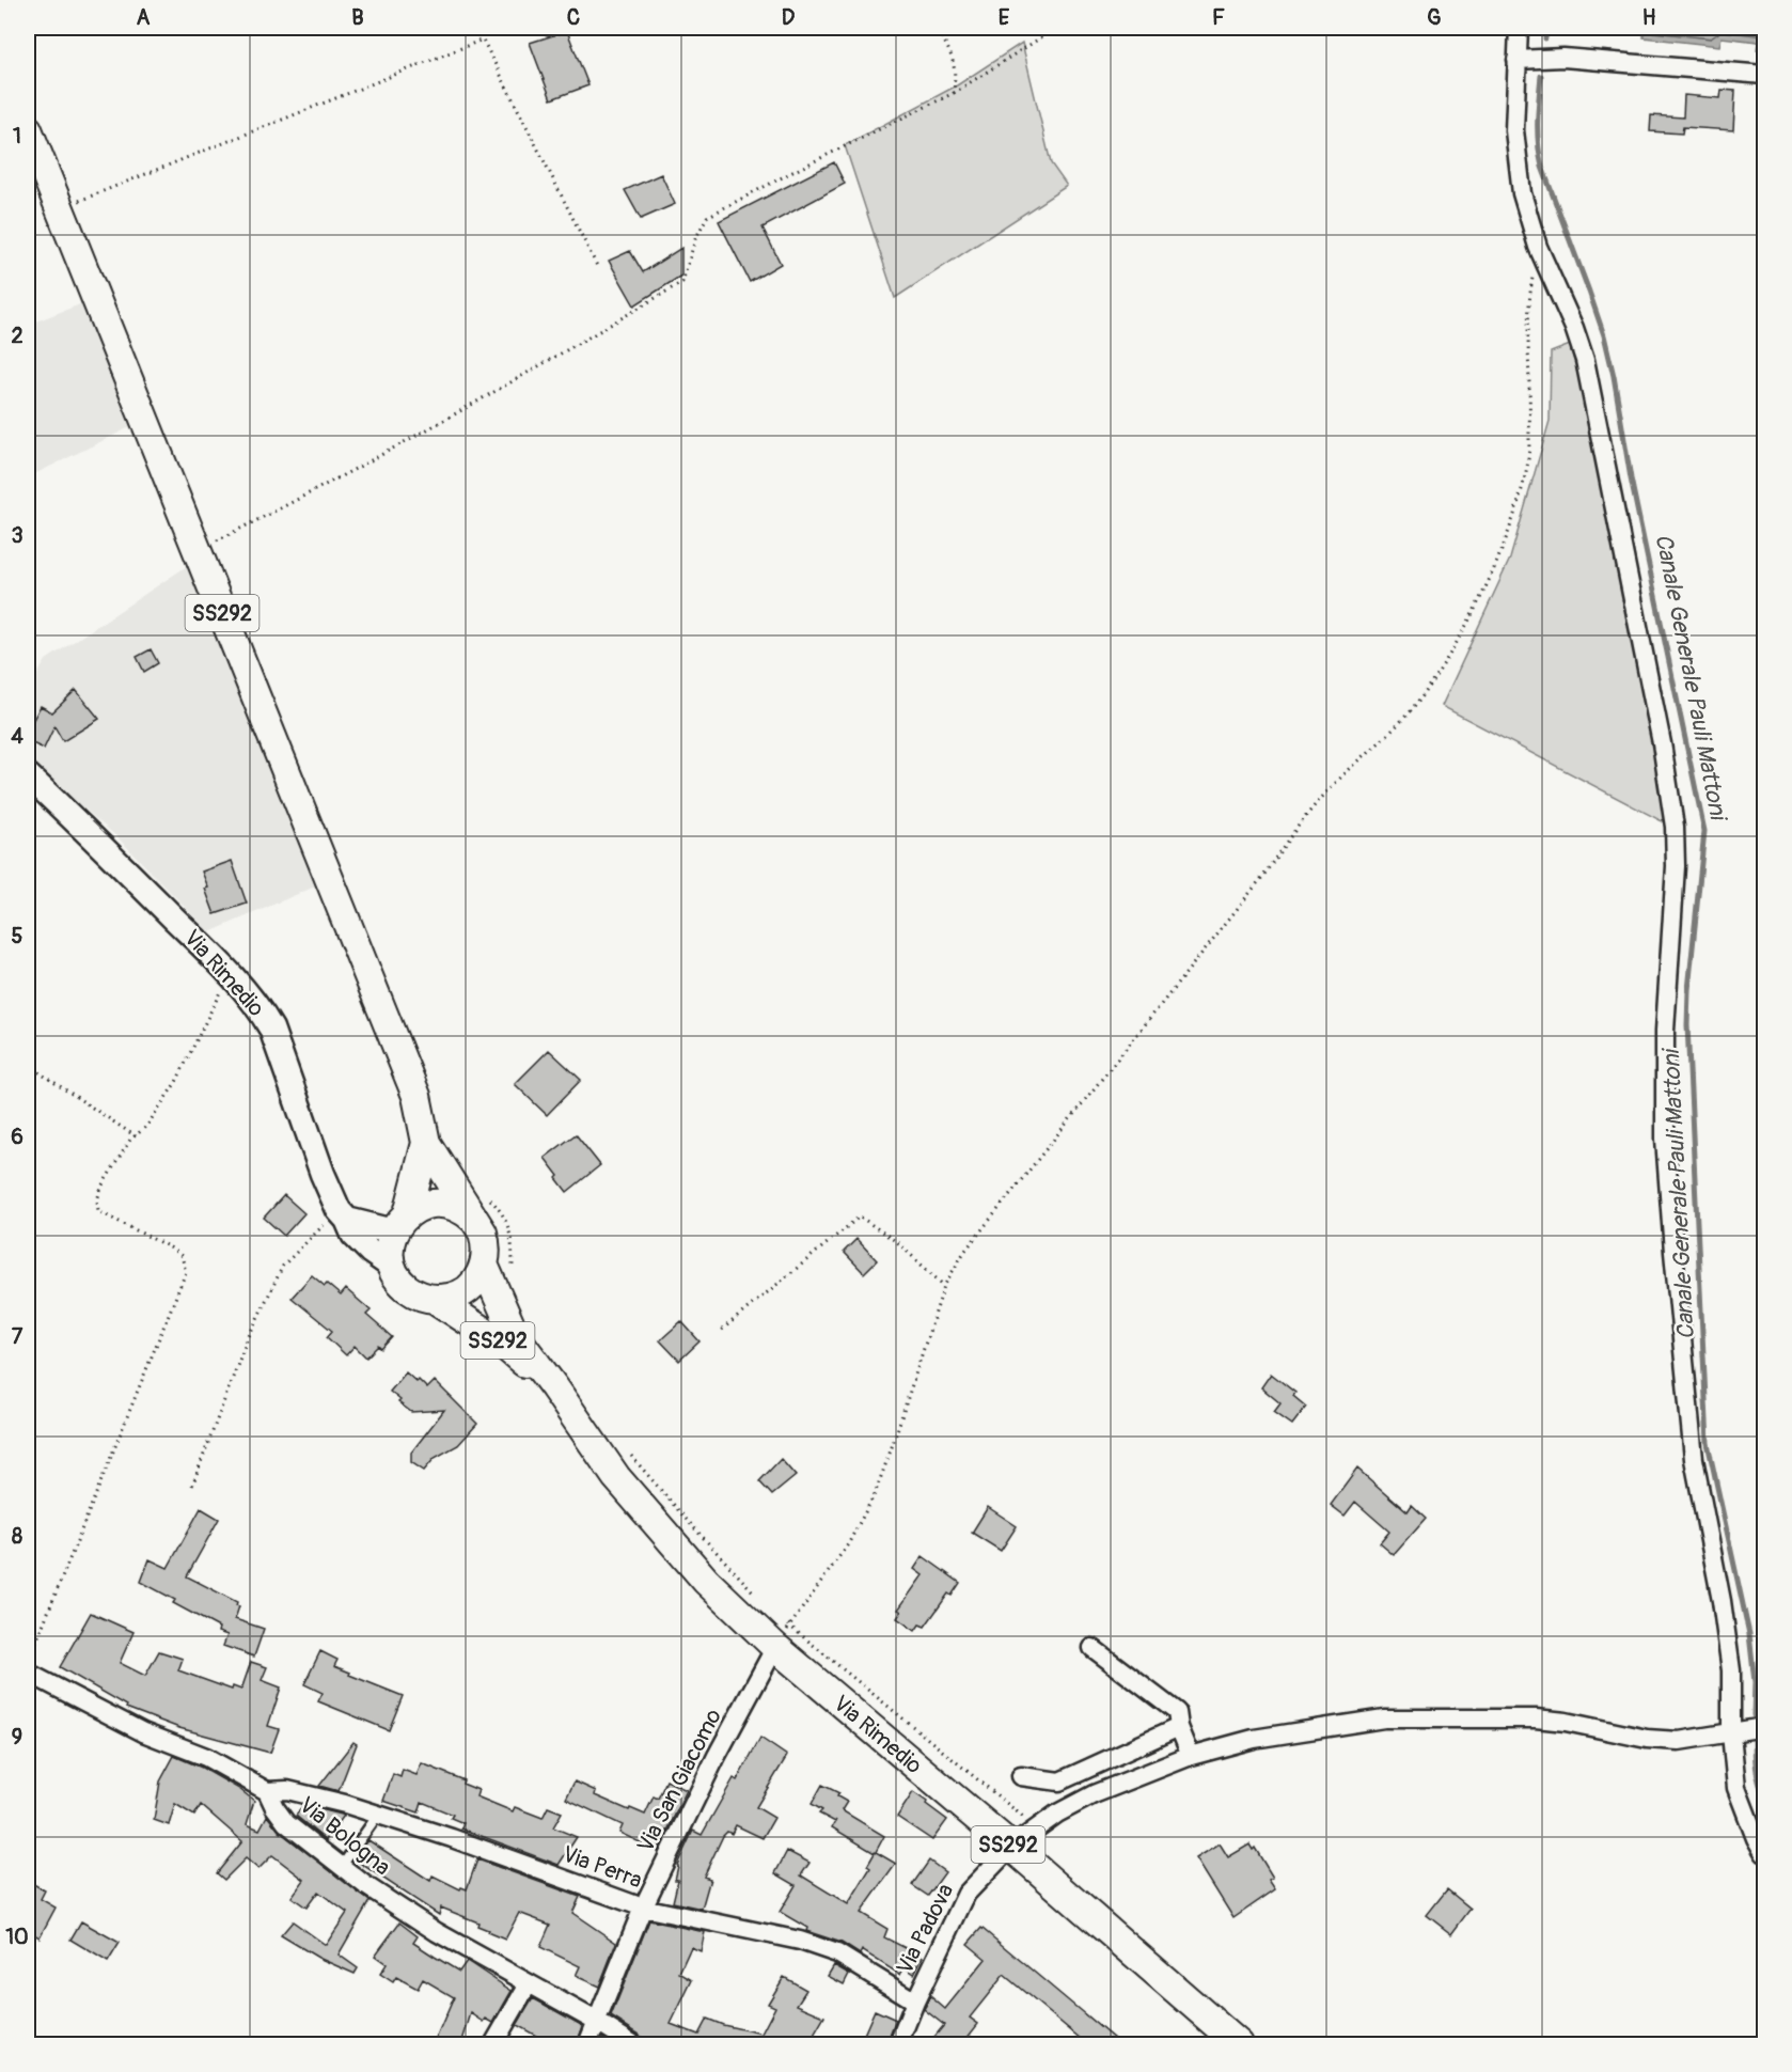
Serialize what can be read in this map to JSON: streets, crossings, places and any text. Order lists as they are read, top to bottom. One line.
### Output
{"streets":{"main road":["SS292","Via Rimedio"],"street":["Via San Giacomo","Via Bologna","Via Perra","Via Padova"]},"crossings":[["SS292","Via Rimedio"],["Via Rimedio","Via San Giacomo"],["Via Rimedio","Via Padova"],["Via San Giacomo","Via Bologna"],["Via San Giacomo","Via Perra"],["Via Bologna","Via Perra"],["Via Perra","Via Padova"]],"water":["Canale Generale Pauli Mattoni"],"grid":{"columns":["A","B","C","D","E","F","G","H"],"rows":["1","2","3","4","5","6","7","8","9","10"]}}
